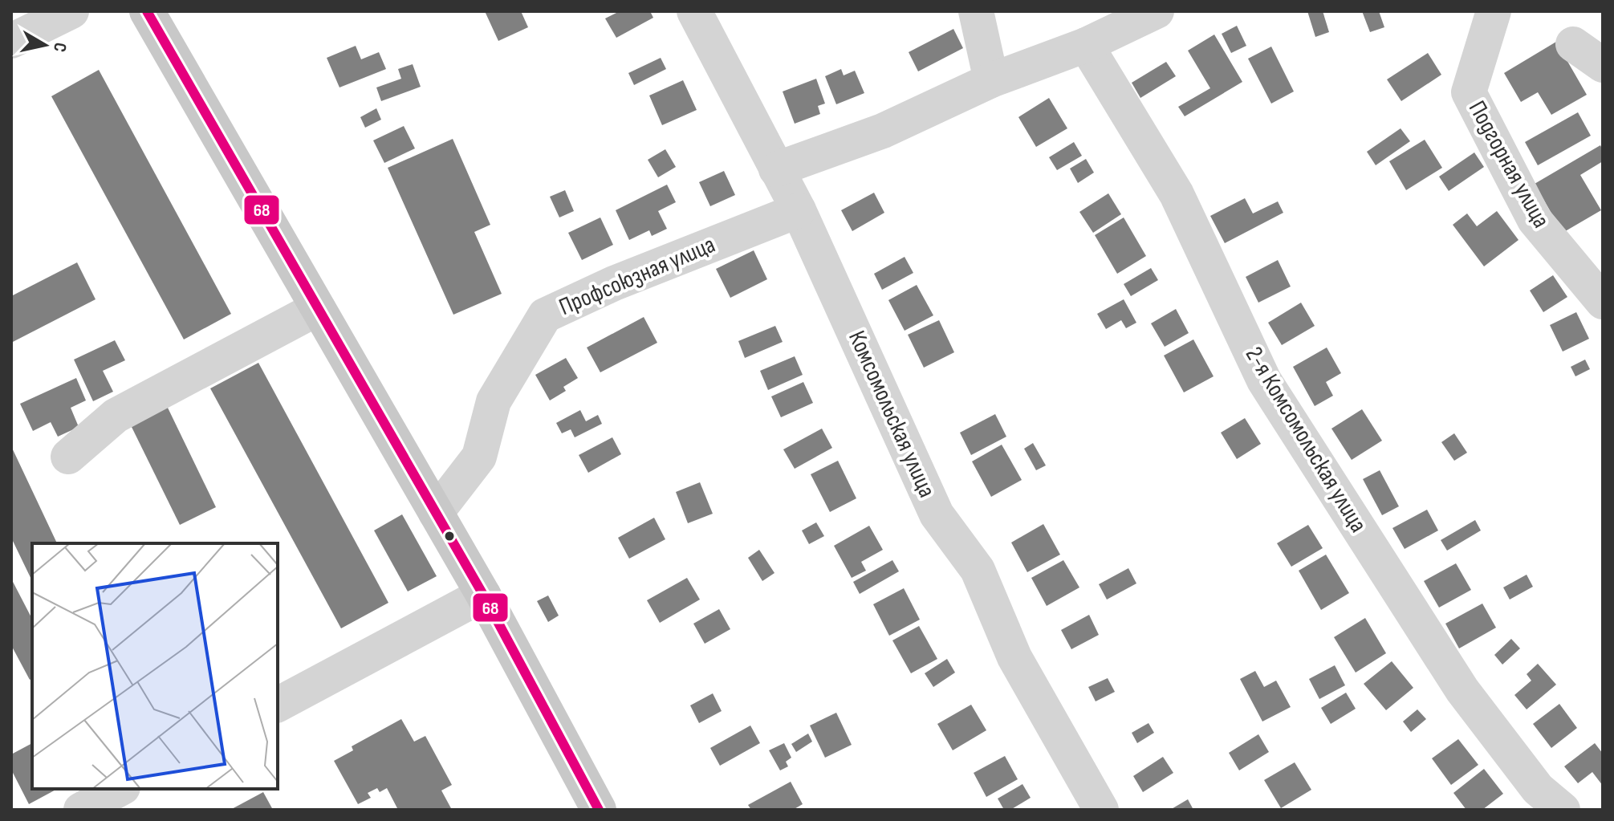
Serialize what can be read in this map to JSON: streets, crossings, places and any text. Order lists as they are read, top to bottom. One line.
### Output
{"streets":{"street":["Подгорная улица","Профсоюзная улица","Комсомольская улица","2-я Комсомольская улица"]},"crossings":[["Профсоюзная улица","Комсомольская улица"]],"lines":["transit line 68"],"north":"right"}
